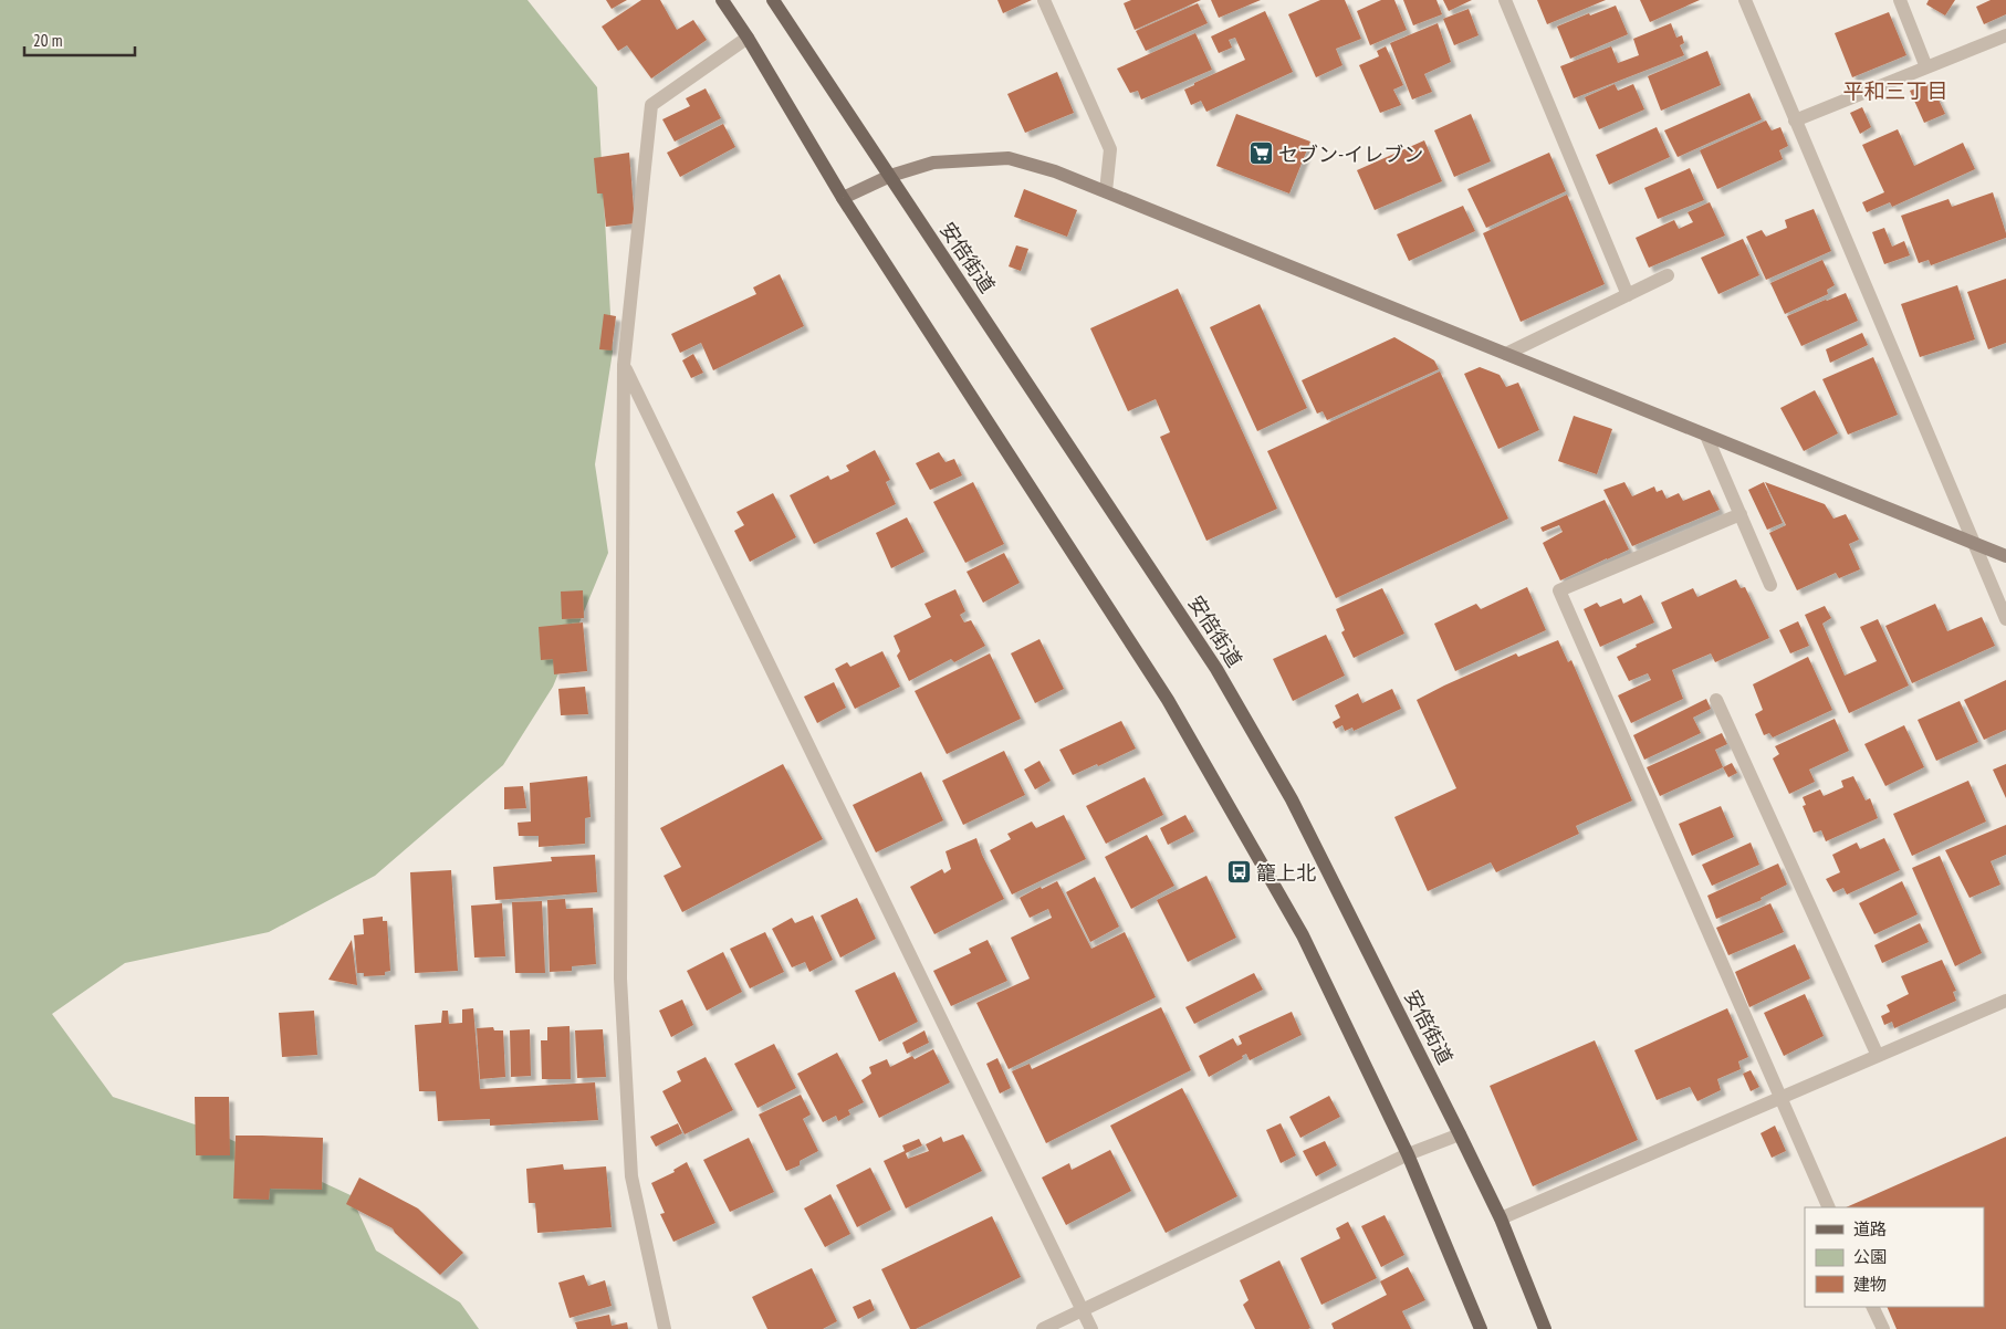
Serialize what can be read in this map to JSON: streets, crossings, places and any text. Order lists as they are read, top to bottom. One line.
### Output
{"streets":{"main road":["安倍街道"]},"districts":["平和三丁目"],"places":{"supermarket":["セブン-イレブン"],"bus stop":["籠上北"]},"legend":["道路","公園","建物"],"scale_bar":"20 m"}
